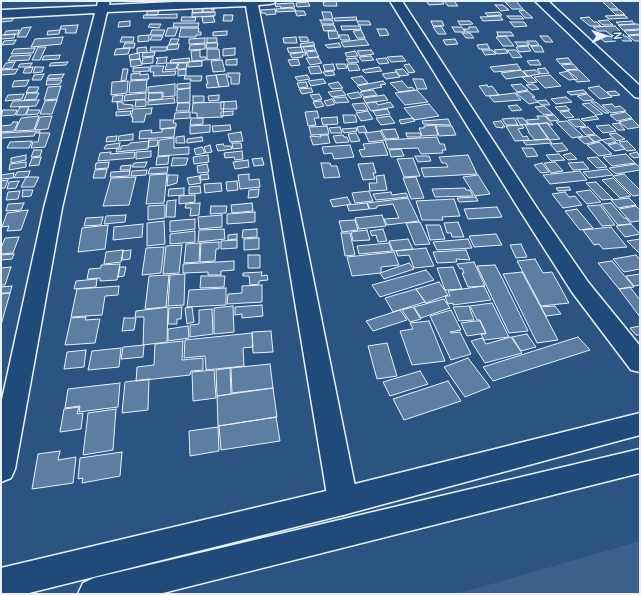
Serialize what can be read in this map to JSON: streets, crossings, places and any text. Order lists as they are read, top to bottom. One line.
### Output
{"north":"right"}
